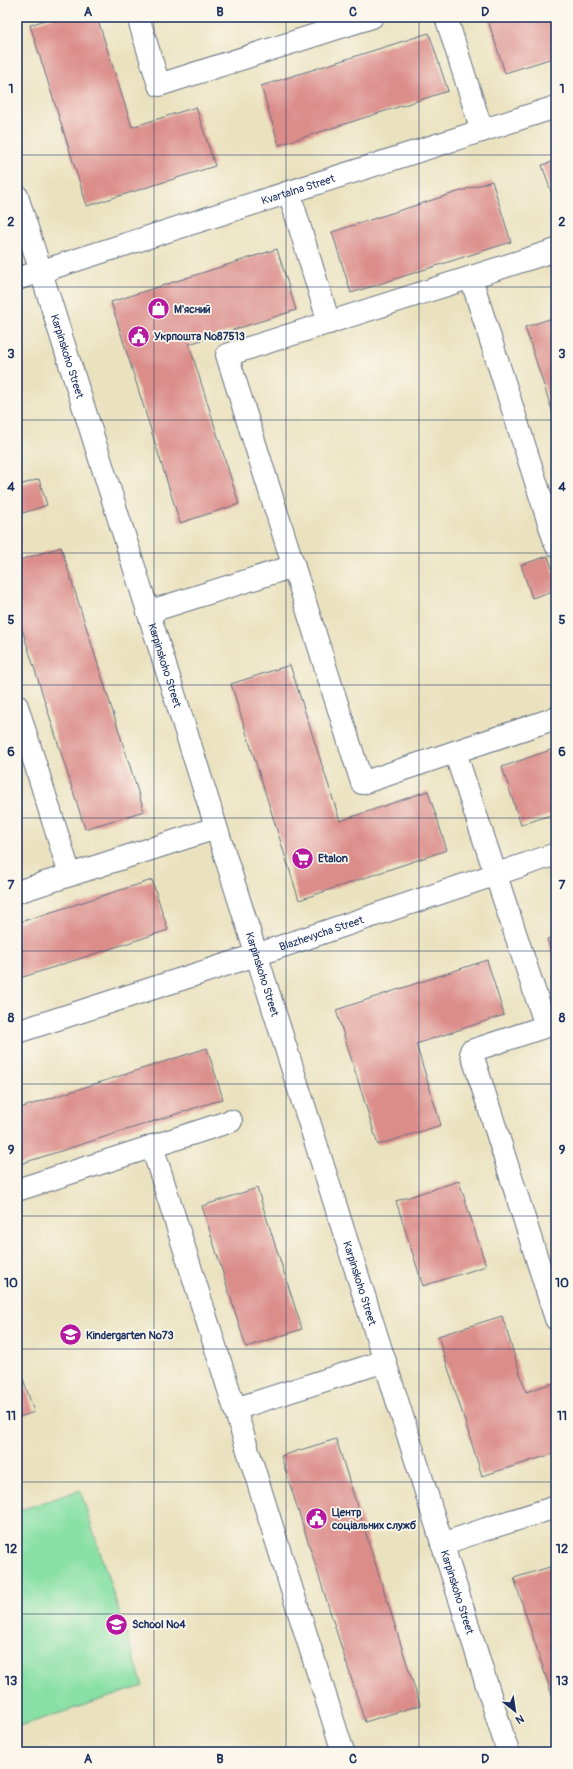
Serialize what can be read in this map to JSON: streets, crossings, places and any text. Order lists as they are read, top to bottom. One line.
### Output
{"streets":{"street":["Kvartalna Street","Karpinskoho Street","Blazhevycha Street"]},"crossings":[["Kvartalna Street","Karpinskoho Street"],["Karpinskoho Street","Blazhevycha Street"]],"places":{"shop":["М'ясний"],"public building":["Укрпошта №87513","Центр соціальних служб"],"supermarket":["Etalon"],"school or university":["Kindergarten №73","School №4"]},"north":"bottom right","grid":{"columns":["A","B","C","D"],"rows":["1","2","3","4","5","6","7","8","9","10","11","12","13"]}}
